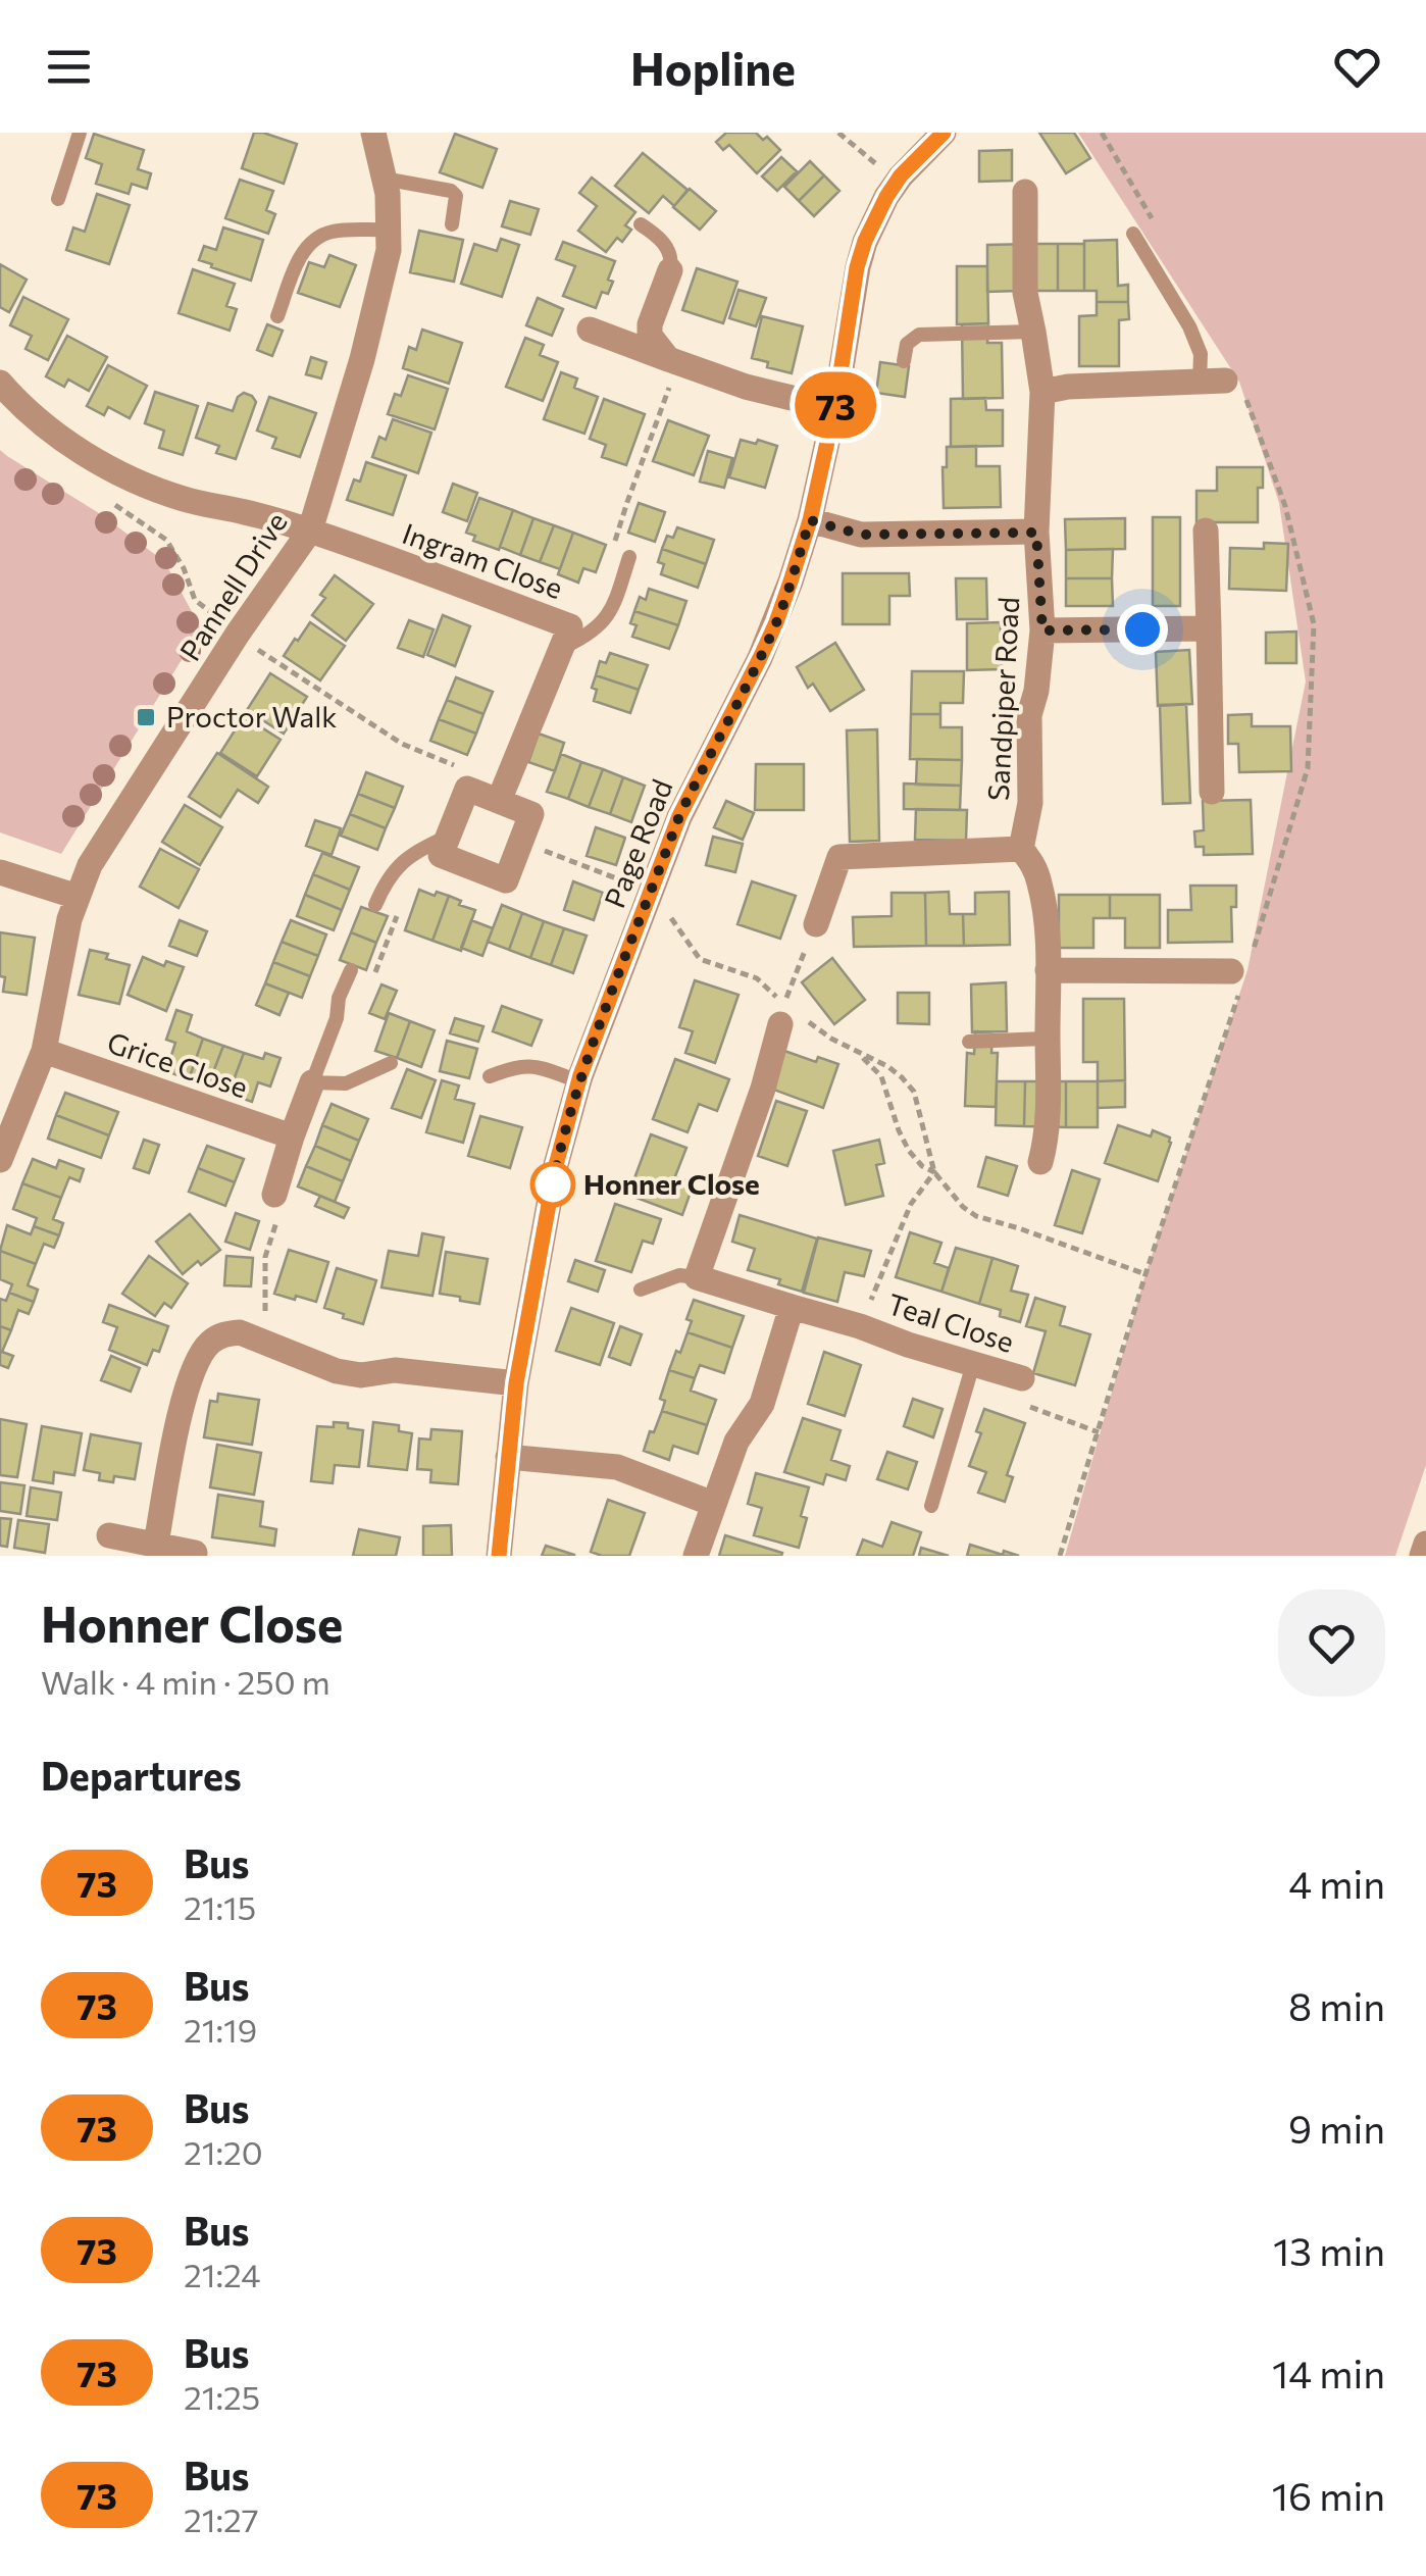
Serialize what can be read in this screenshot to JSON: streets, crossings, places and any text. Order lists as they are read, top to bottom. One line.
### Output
{"streets":{"street":["Ingram Close","Pannell Drive","Sandpiper Road","Page Road","Grice Close","Teal Close"]},"crossings":[["Ingram Close","Pannell Drive"],["Pannell Drive","Grice Close"]],"places":{"transit":["Proctor Walk"],"other":["Honner Close"]},"lines":["bus line 73"],"page":{"header":"Hopline","on_map":"73","heading":[["Honner Close","Walk · 4 min · 250 m"],"Departures"],"list":[{"mark":"73","name":"Bus","note":"21:15","value":"4 min"},{"mark":"73","name":"Bus","note":"21:19","value":"8 min"},{"mark":"73","name":"Bus","note":"21:20","value":"9 min"},{"mark":"73","name":"Bus","note":"21:24","value":"13 min"},{"mark":"73","name":"Bus","note":"21:25","value":"14 min"},{"mark":"73","name":"Bus","note":"21:27","value":"16 min"}]}}
